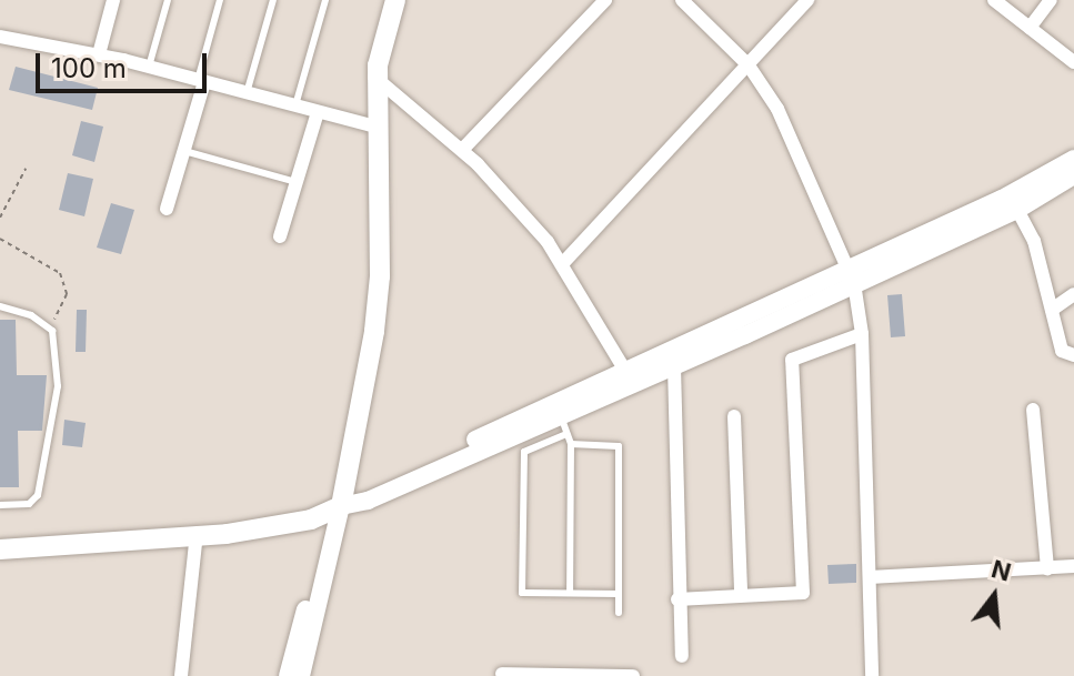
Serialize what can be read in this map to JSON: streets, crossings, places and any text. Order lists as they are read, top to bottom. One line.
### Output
{"scale_bar":"100 m","north":"top"}
